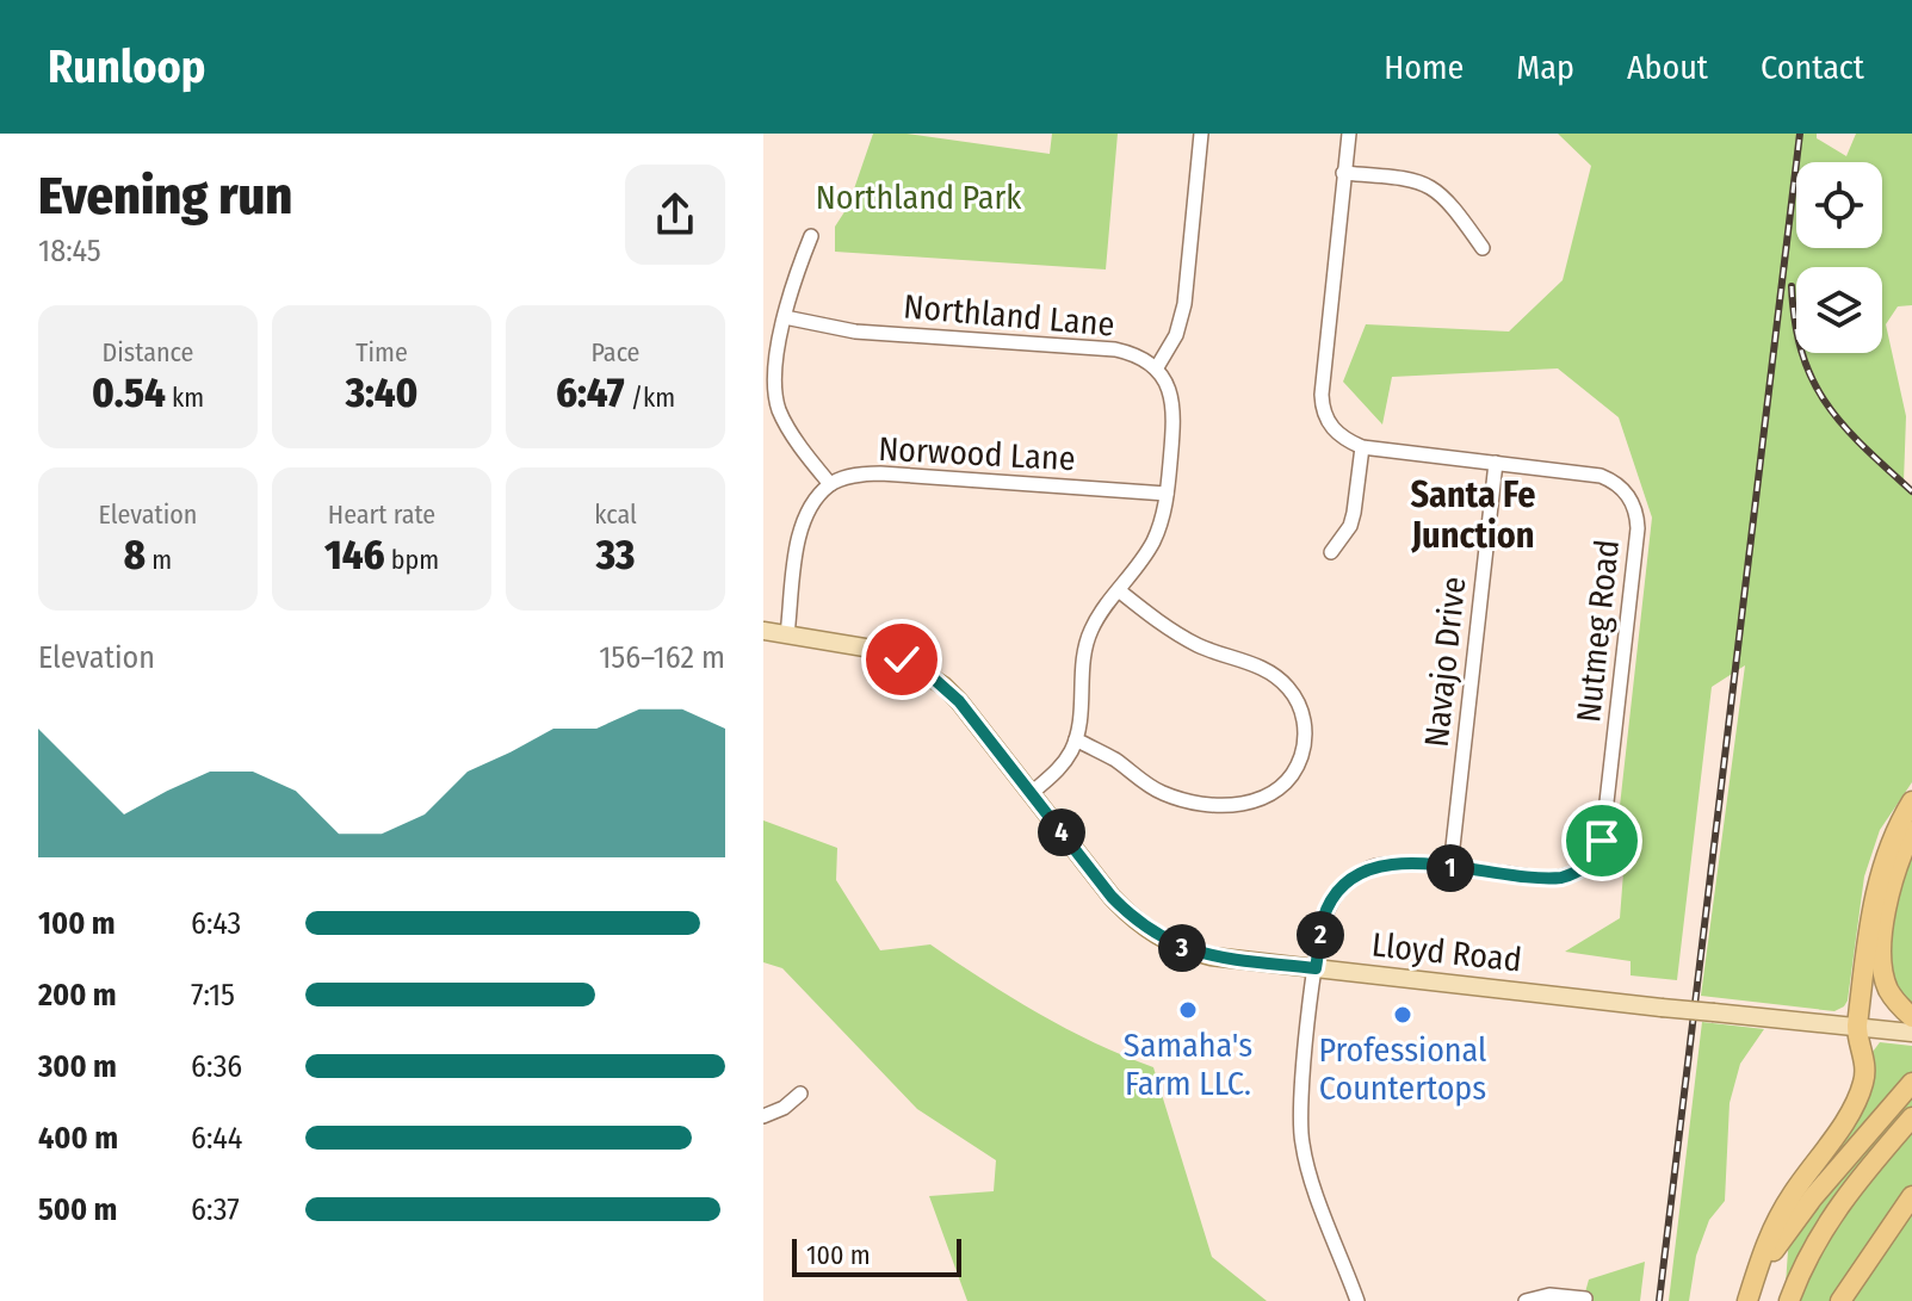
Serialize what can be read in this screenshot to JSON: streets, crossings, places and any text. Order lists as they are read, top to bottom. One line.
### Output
{"streets":{"main road":["Lloyd Road"],"street":["Northland Lane","Norwood Lane","Nutmeg Road","Navajo Drive"]},"crossings":[["Nutmeg Road","Navajo Drive"],["Nutmeg Road","Lloyd Road"]],"districts":["Santa Fe Junction"],"parks":["Northland Park"],"places":["Samaha's Farm LLC.","Professional Countertops"],"scale_bar":"100 m","page":{"header":"Runloop","nav":["Home","Map","About","Contact"],"heading":["Evening run","18:45"],"stats":[["Distance","0.54 km"],["Time","3:40"],["Pace","6:47 /km"],["Elevation","8 m"],["Heart rate","146 bpm"],["kcal","33"]],"chart":["Elevation","156–162 m"],"pins":["4","1","2","3"],"list":[{"name":"100 m","note":"6:43"},{"name":"200 m","note":"7:15"},{"name":"300 m","note":"6:36"},{"name":"400 m","note":"6:44"},{"name":"500 m","note":"6:37"}],"scale":"100 m"}}
